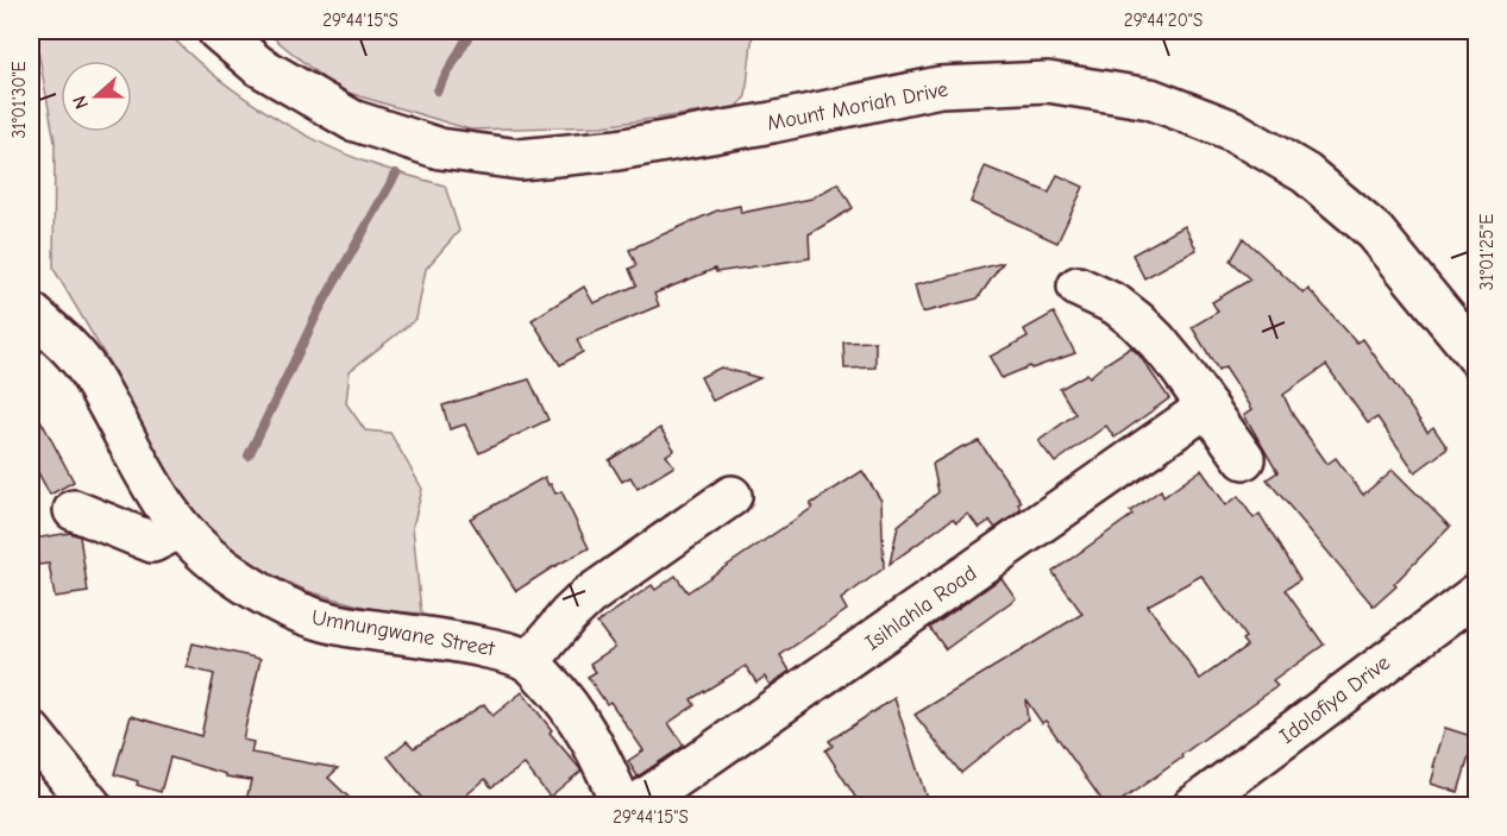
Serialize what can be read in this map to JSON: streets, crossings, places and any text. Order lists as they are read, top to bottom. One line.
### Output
{"streets":{"street":["Mount Moriah Drive","Isihlahla Road","Umnungwane Street","Idolofiya Drive"]},"north":"left","coordinates":["29°44'15\"S","29°44'20\"S","31°01'30\"E","31°01'25\"E"]}
